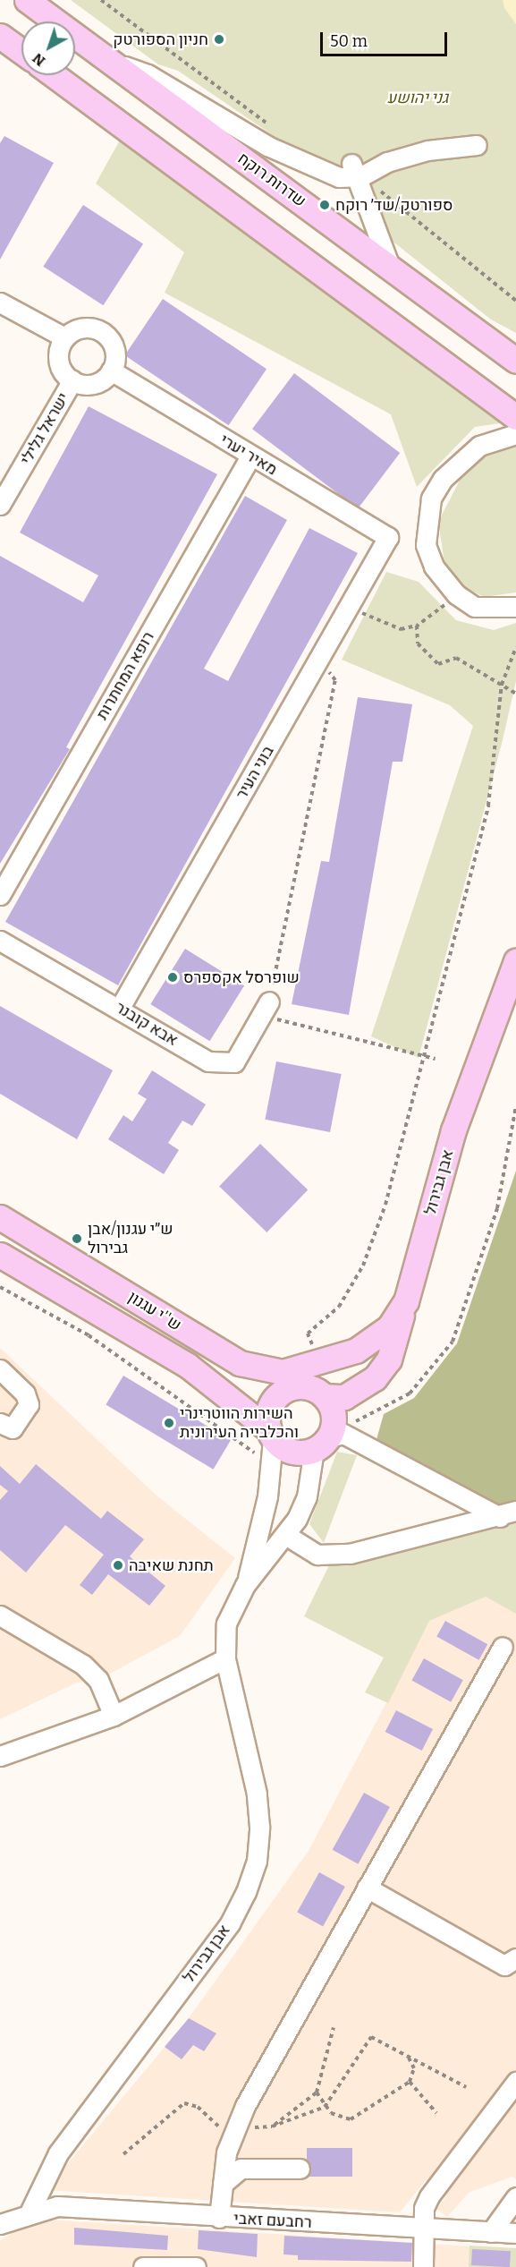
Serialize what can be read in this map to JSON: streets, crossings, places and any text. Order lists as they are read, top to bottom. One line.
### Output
{"streets":{"main road":["שדרות רוקח","אבן גבירול","ש''י עגנון"],"street":["ישראל גלילי","מאיר יערי","רופא המחתרות","בוני העיר","אבא קובנר","רחבעם זאבי"]},"crossings":[["ישראל גלילי","מאיר יערי"],["מאיר יערי","רופא המחתרות"],["מאיר יערי","בוני העיר"],["בוני העיר","אבא קובנר"],["אבן גבירול","ש''י עגנון"],["אבן גבירול","רחבעם זאבי"]],"parks":["גני יהושע"],"places":["חניון הספורטק","ספורטק/שד׳ רוקח","שופרסל אקספרס","ש״י עגנון/אבן גבירול","השירות הווטרינרי והכלבייה העירונית","תחנת שאיבה"],"scale_bar":"50 m","north":"bottom left"}
